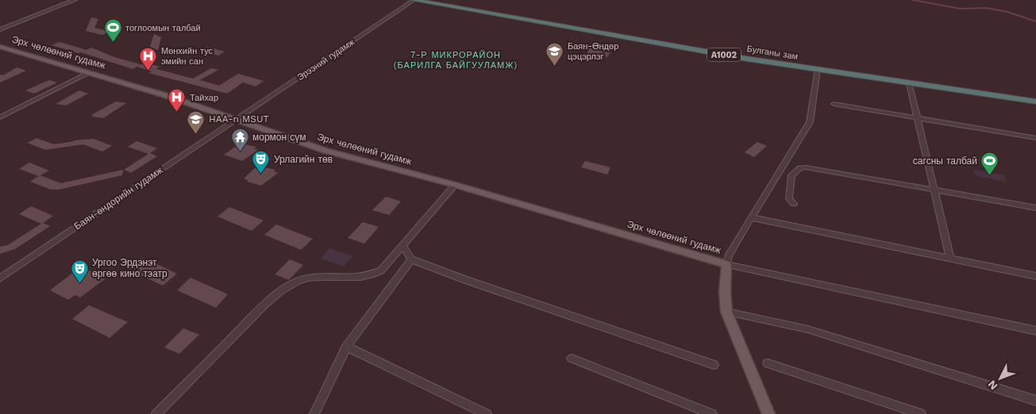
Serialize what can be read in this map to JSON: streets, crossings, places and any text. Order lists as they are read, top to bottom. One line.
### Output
{"streets":{"highway":["Булганы зам","A1002"],"main road":["Эрх чөлөөний гудамж"],"street":["Эрээний гудамж","Баян-өндорийн гудамж"]},"crossings":[["Эрх чөлөөний гудамж","Эрээний гудамж"],["Эрх чөлөөний гудамж","Баян-өндорийн гудамж"],["Булганы зам","Эрээний гудамж"],["Эрээний гудамж","Баян-өндорийн гудамж"]],"districts":["7-Р МИКРОРАЙОН (БАРИЛГА БАЙГУУЛАМЖ)"],"places":{"sports":["тоглоомын талбай","сагсны талбай"],"school or university":["Баян-Өндөр цэцэрлэг","HAA-n MSUT"],"hospital":["Мөнхийн тус эмийн сан","Тайхар"],"temple":["мормон сүм"],"theatre":["Урлагийн төв","Ургоо Эрдэнэт өргөө кино тэатр"]},"north":"bottom left"}
